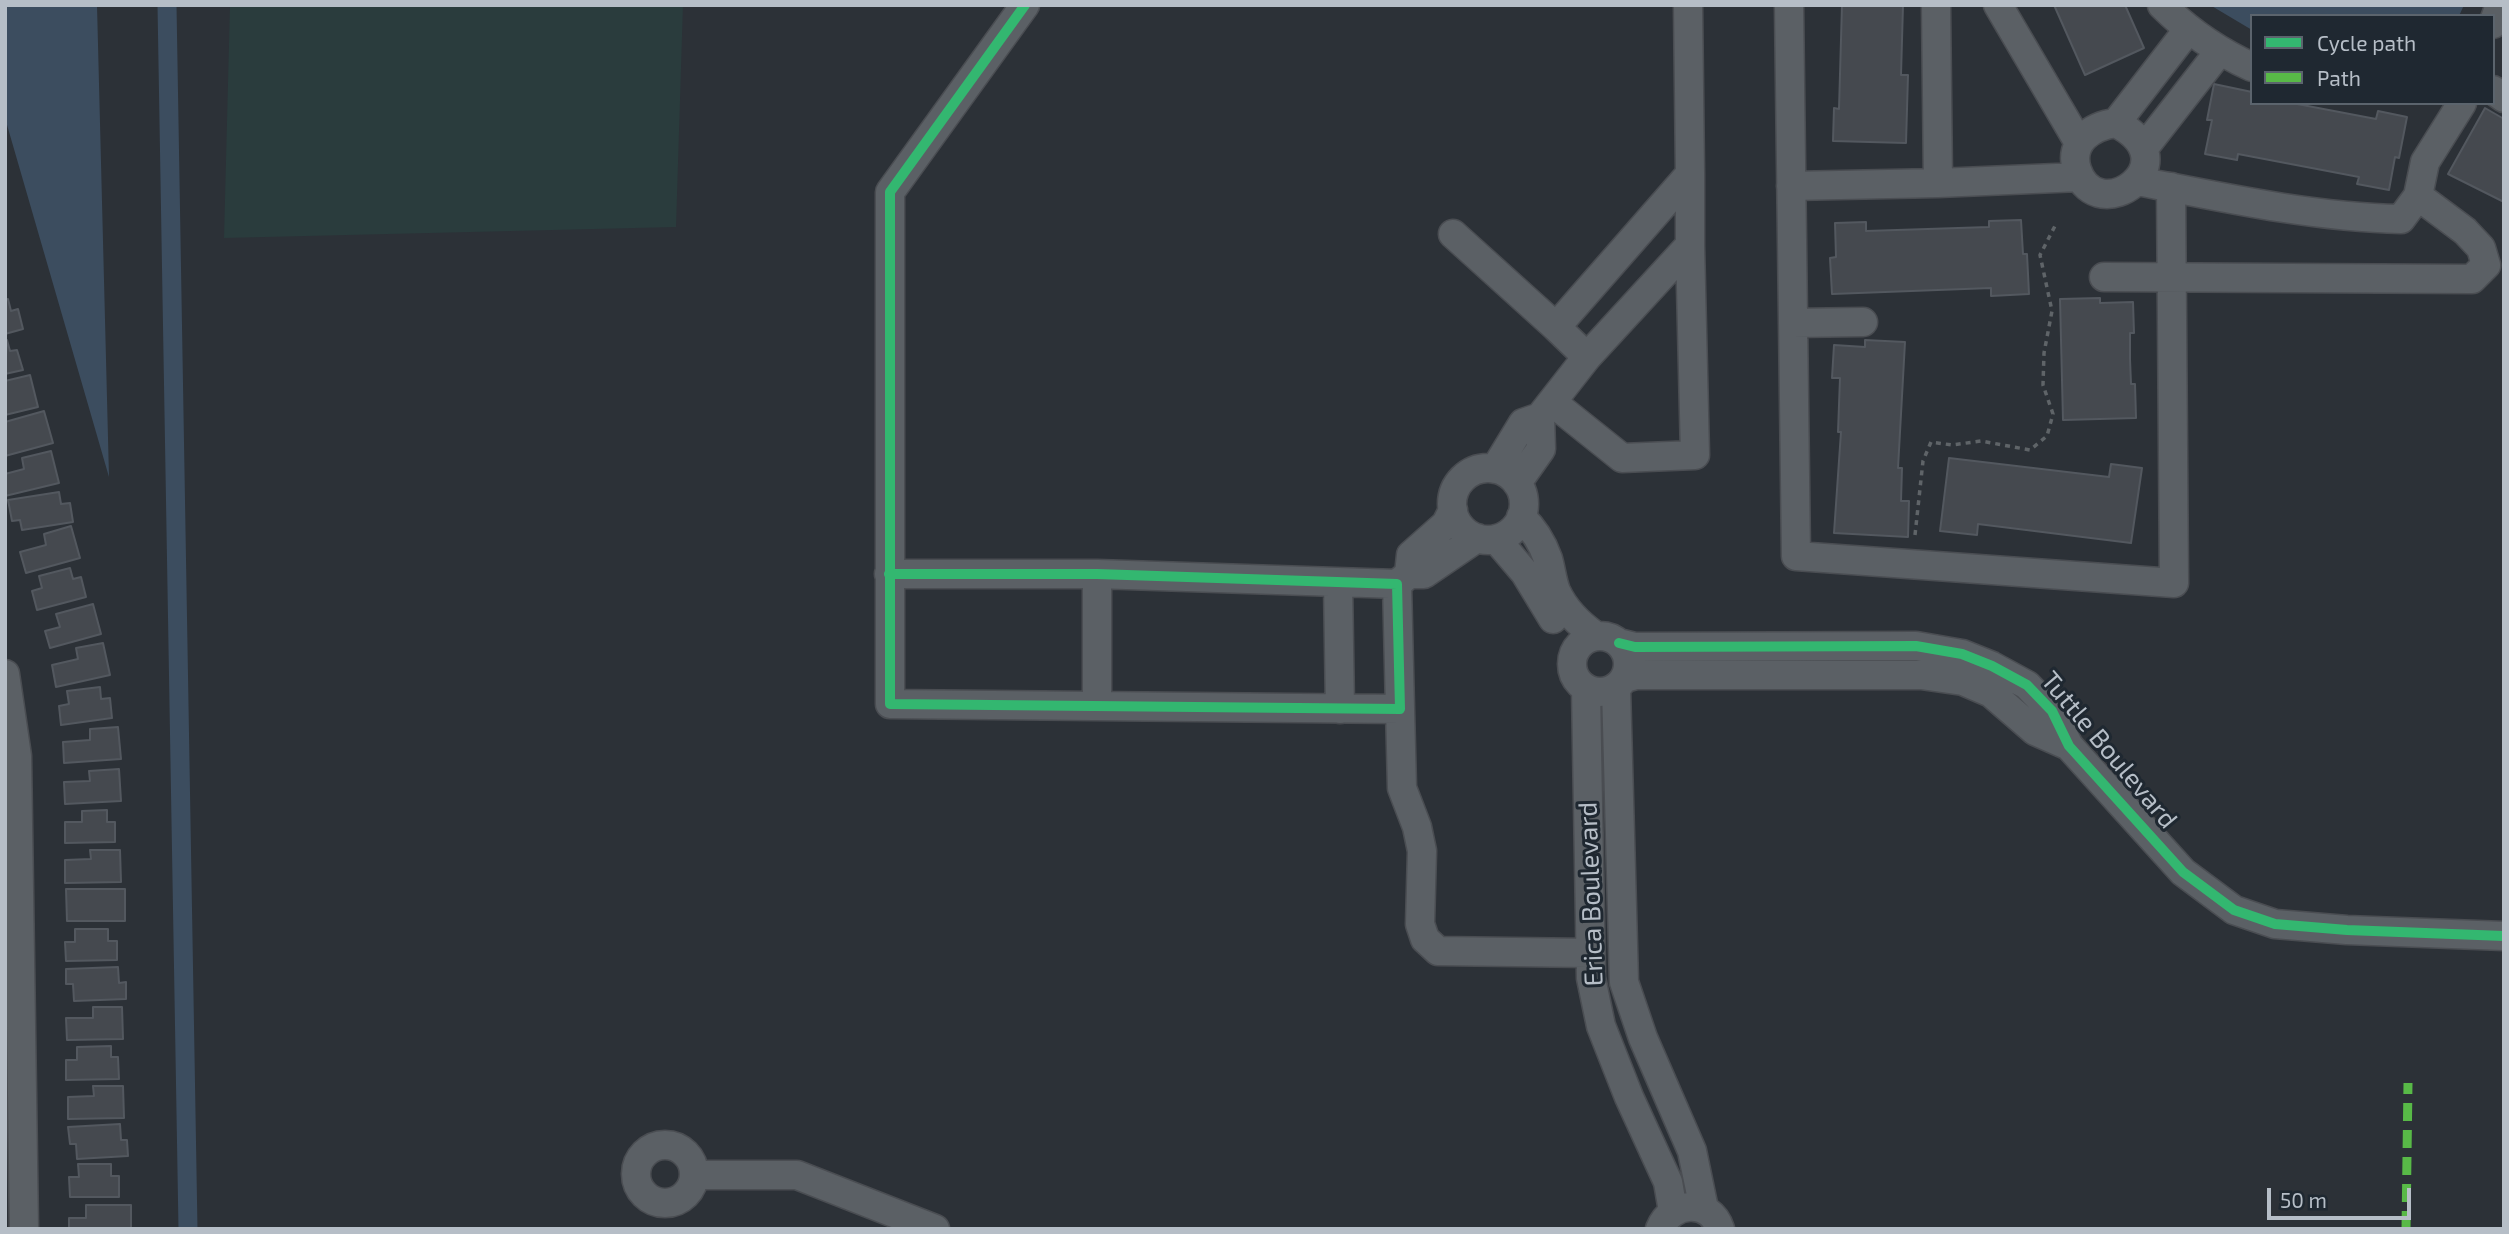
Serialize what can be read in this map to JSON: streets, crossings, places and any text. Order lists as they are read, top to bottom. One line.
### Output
{"streets":{"street":["Tuttle Boulevard","Erica Boulevard"]},"crossings":[["Tuttle Boulevard","Erica Boulevard"]],"legend":["Cycle path","Path"],"scale_bar":"50 m"}
